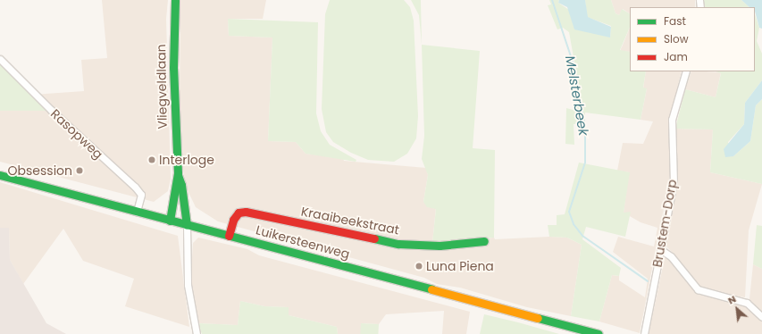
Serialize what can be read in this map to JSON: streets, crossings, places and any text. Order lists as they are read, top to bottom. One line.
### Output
{"streets":{"main road":["Vliegveldlaan","Kraaibeekstraat","Luikersteenweg"],"street":["Rasopweg","Brustem-Dorp"]},"crossings":[["Vliegveldlaan","Luikersteenweg"],["Rasopweg","Luikersteenweg"],["Kraaibeekstraat","Luikersteenweg"]],"water":["Melsterbeek"],"places":["Interloge","Obsession","Luna Piena"],"legend":["Fast","Slow","Jam"],"north":"top left"}
